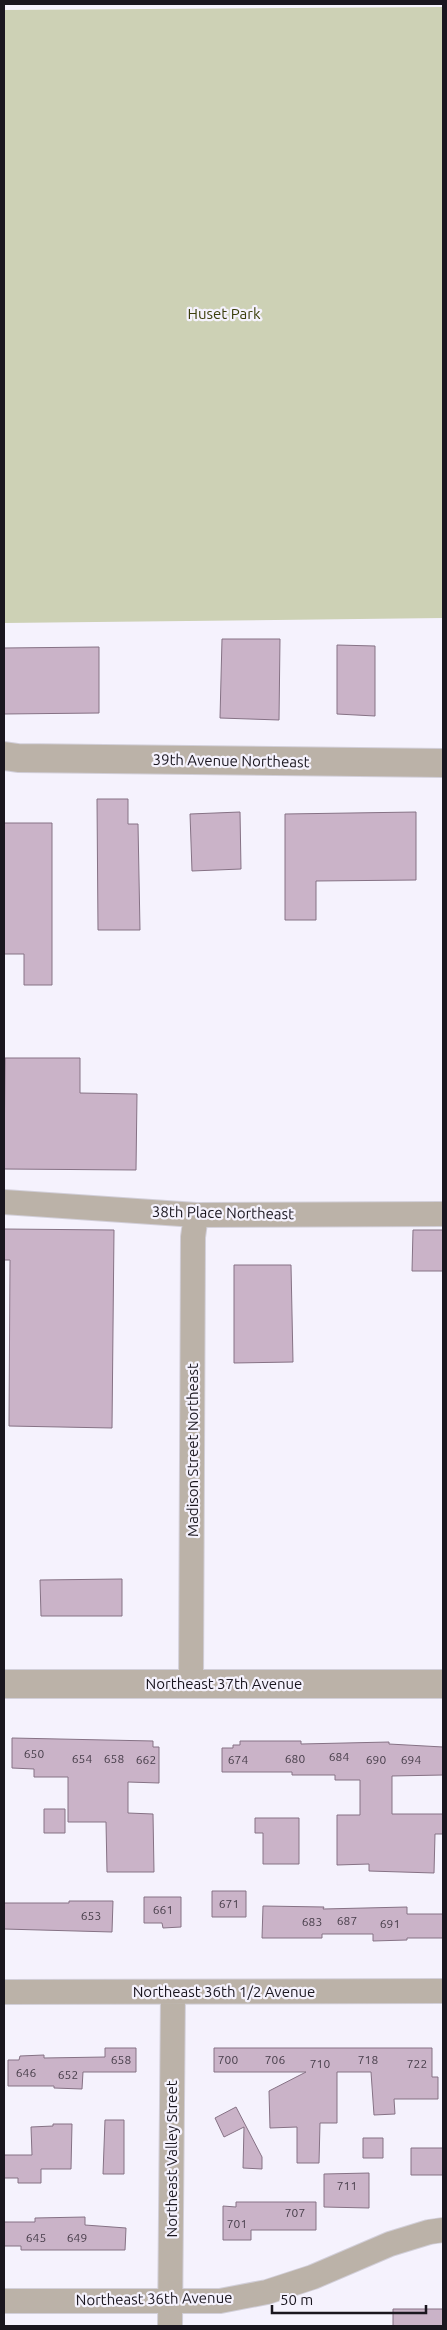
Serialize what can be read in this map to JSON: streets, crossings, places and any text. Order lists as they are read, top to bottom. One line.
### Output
{"streets":{"street":["39th Avenue Northeast","38th Place Northeast","Madison Street Northeast","Northeast 37th Avenue","Northeast 36th 1/2 Avenue","Northeast Valley Street","Northeast 36th Avenue"]},"crossings":[["38th Place Northeast","Madison Street Northeast"],["Madison Street Northeast","Northeast 37th Avenue"],["Northeast 36th 1/2 Avenue","Northeast Valley Street"],["Northeast Valley Street","Northeast 36th Avenue"]],"parks":["Huset Park"],"house_numbers":["650","684","654","658","680","662","674","690","694","671","661","653","687","683","691","658","700","706","718","710","722","646","652","711","707","701","645","649"],"scale_bar":"50 m"}
